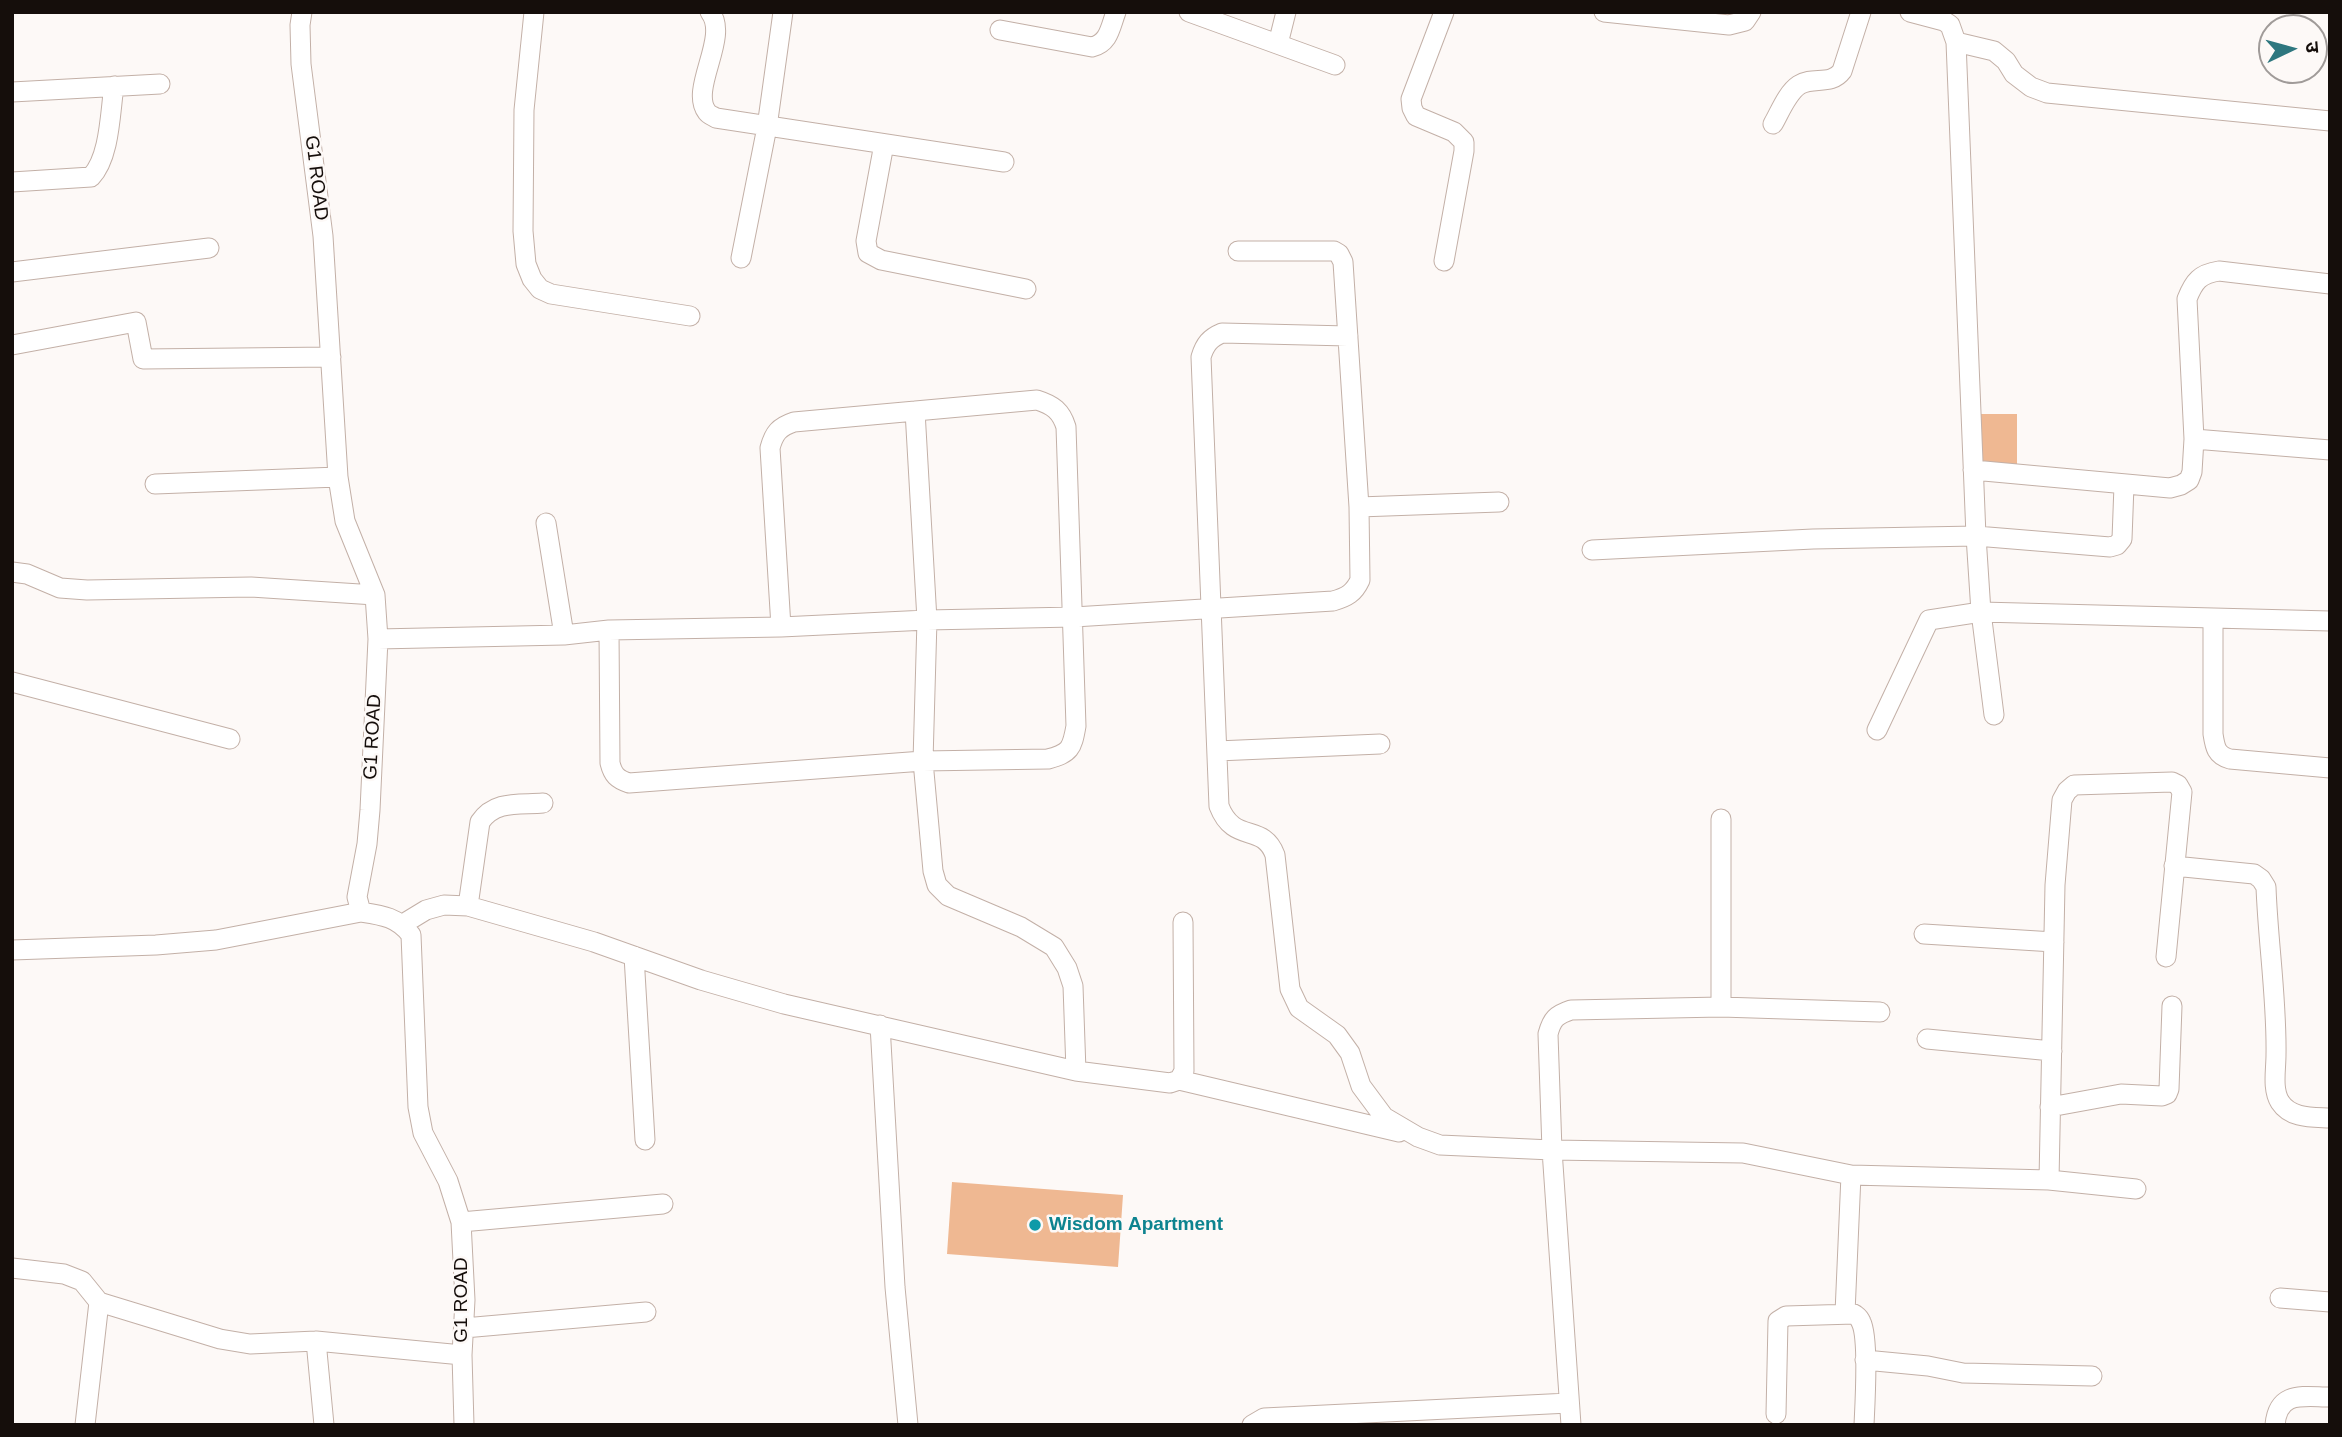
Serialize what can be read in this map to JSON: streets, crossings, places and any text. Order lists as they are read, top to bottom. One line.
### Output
{"streets":{"street":["G1 ROAD"]},"places":["Wisdom Apartment"],"north":"right"}
